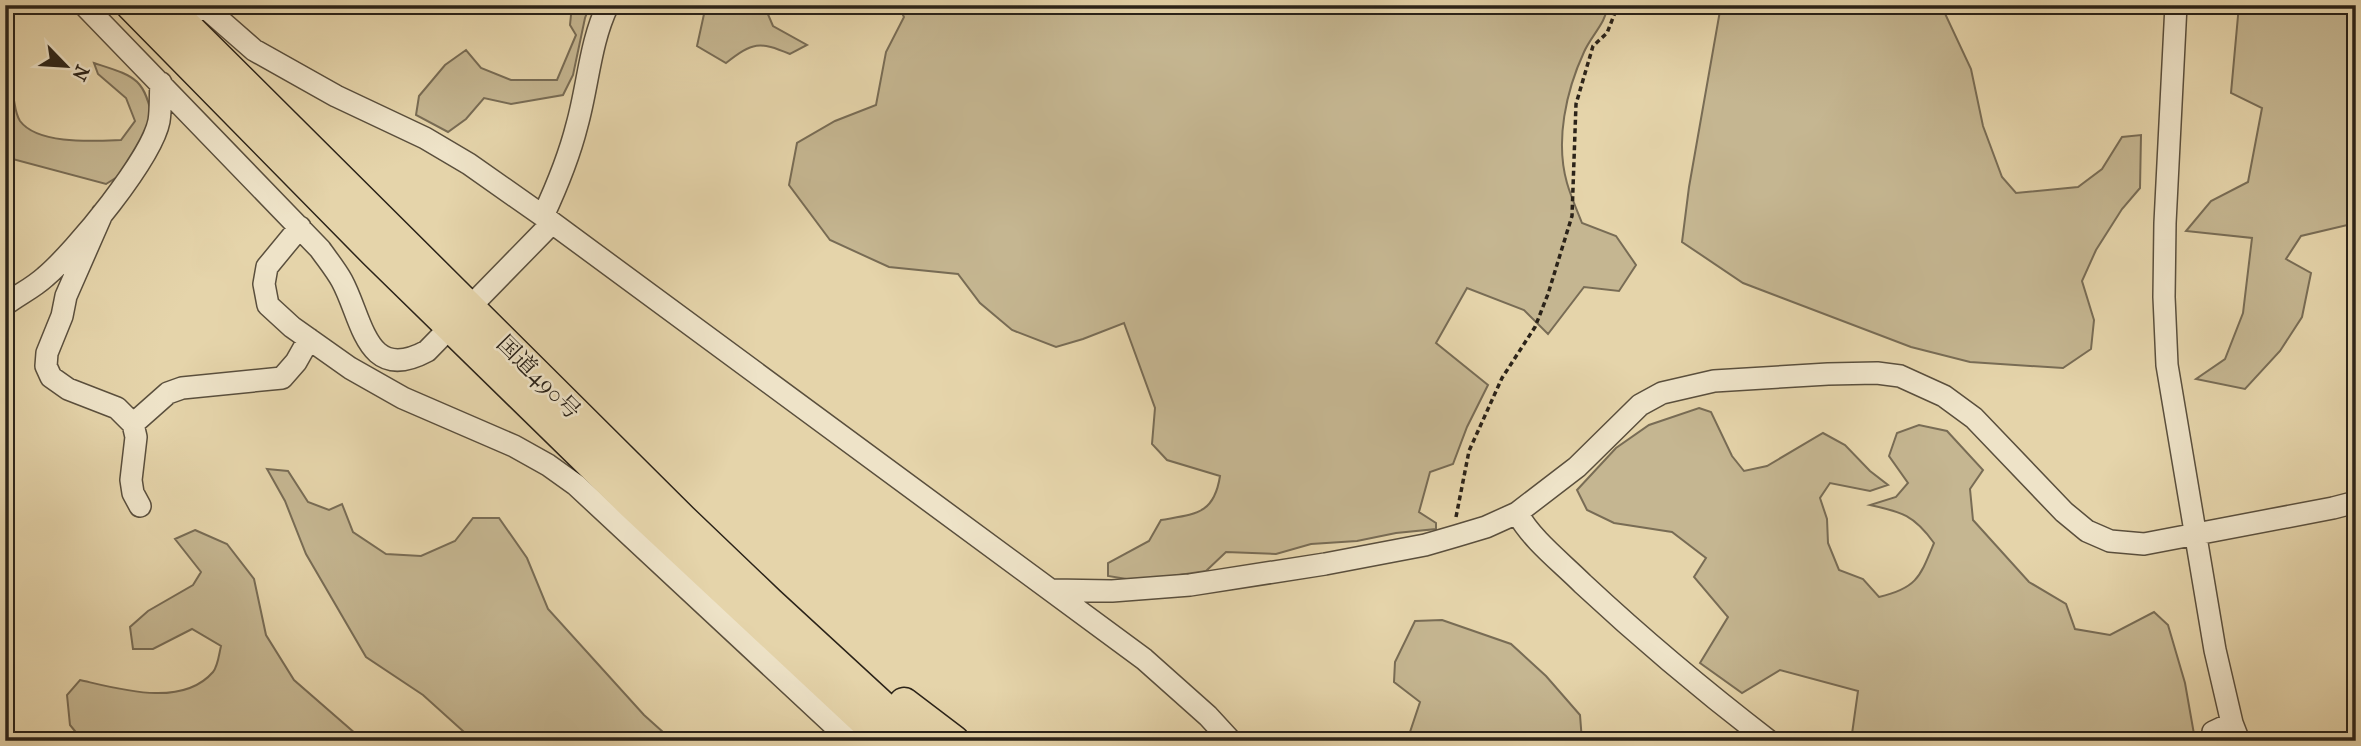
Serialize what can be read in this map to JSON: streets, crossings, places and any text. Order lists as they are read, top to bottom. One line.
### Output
{"streets":{"highway":["国道490号"]},"north":"bottom right"}
